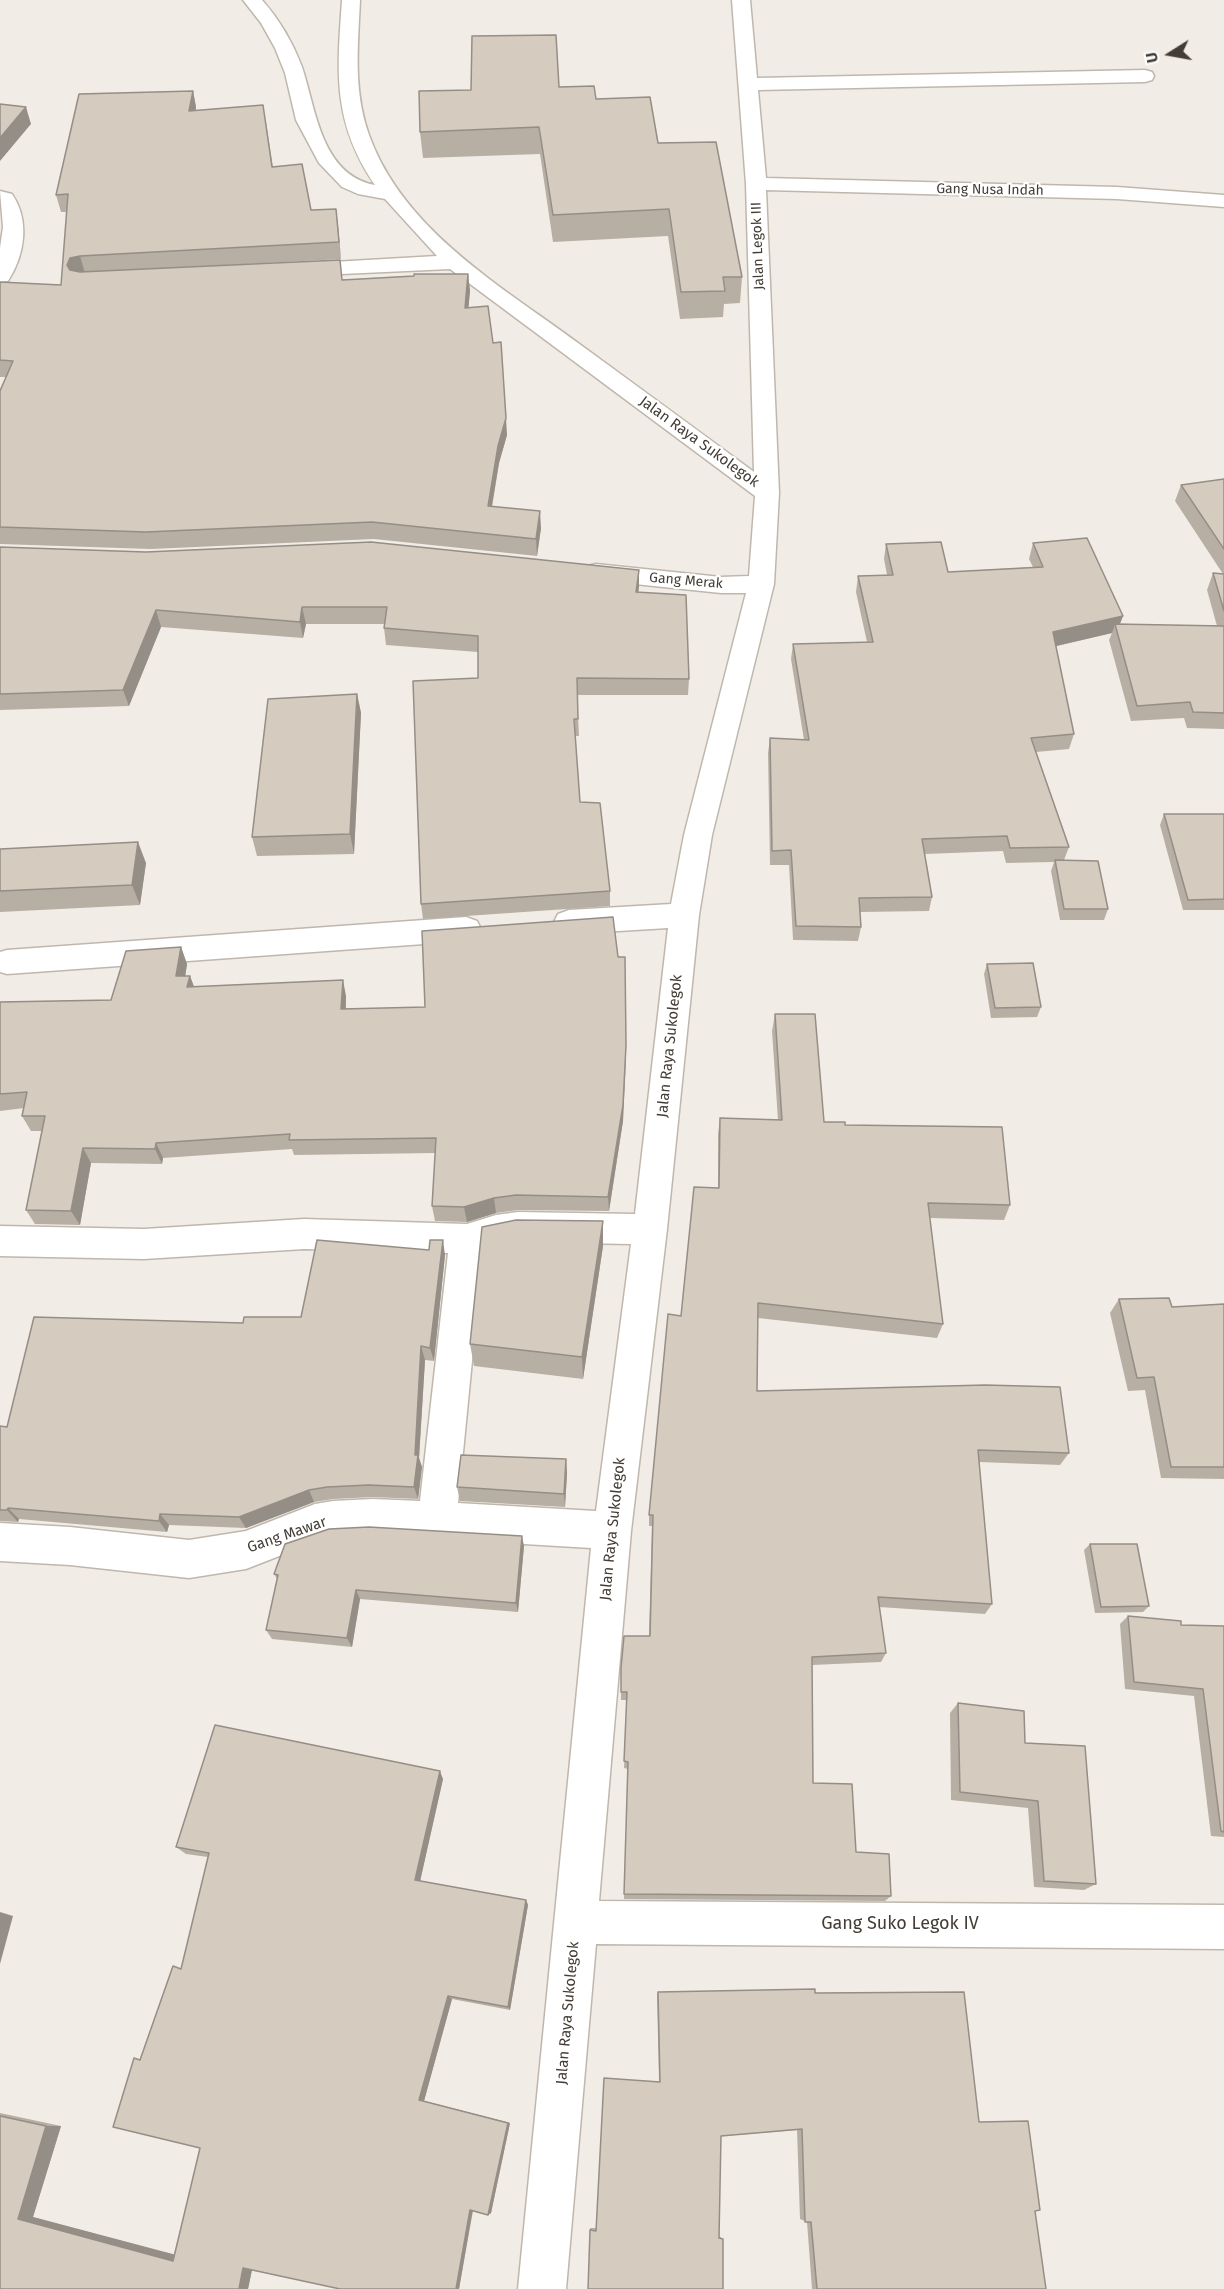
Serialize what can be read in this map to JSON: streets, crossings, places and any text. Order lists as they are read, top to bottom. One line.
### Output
{"streets":{"street":["Gang Nusa Indah","Jalan Legok III","Jalan Raya Sukolegok","Gang Merak","Gang Mawar","Gang Suko Legok IV"]},"crossings":[["Gang Nusa Indah","Jalan Legok III"],["Jalan Legok III","Jalan Raya Sukolegok"],["Jalan Raya Sukolegok","Gang Merak"],["Jalan Raya Sukolegok","Gang Mawar"],["Jalan Raya Sukolegok","Gang Suko Legok IV"]],"north":"left"}
